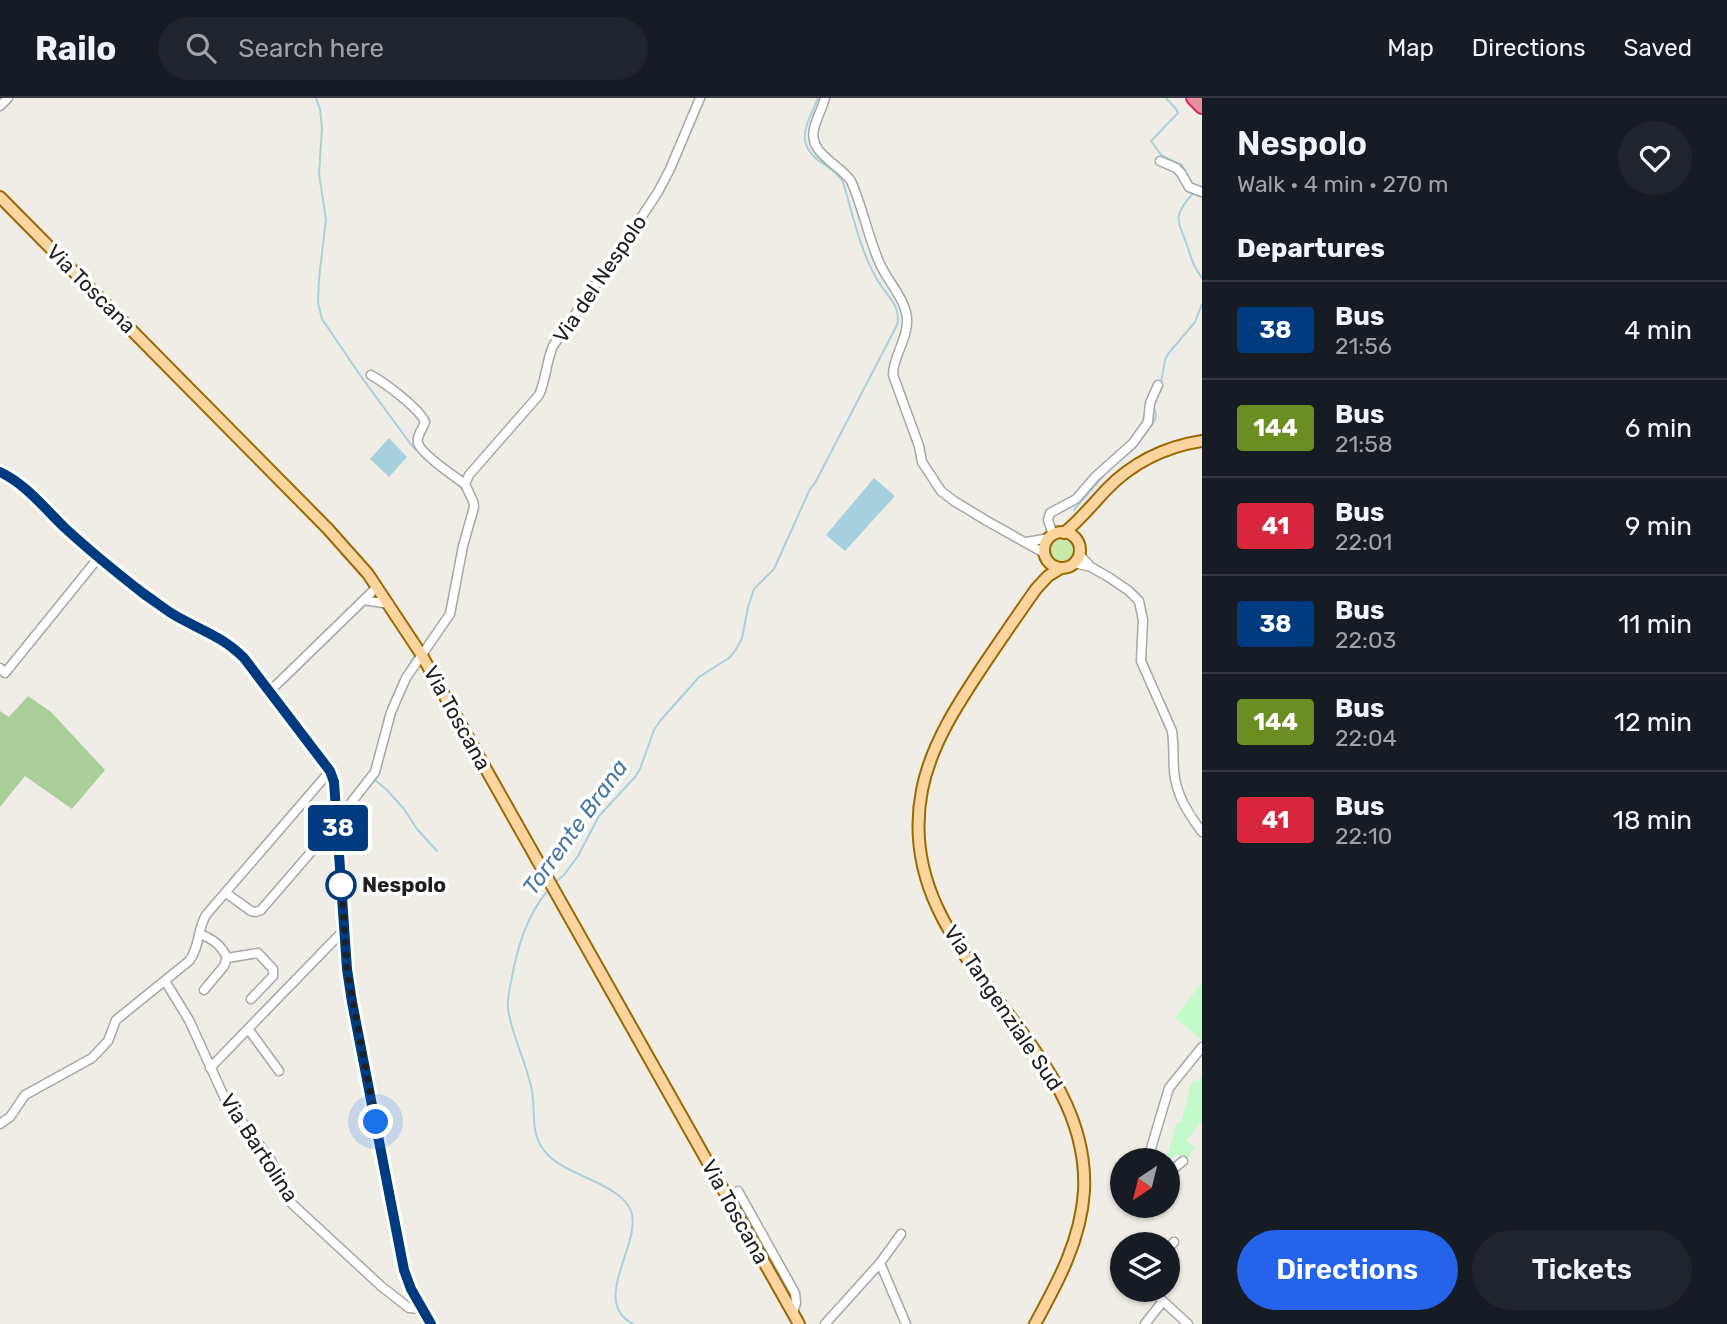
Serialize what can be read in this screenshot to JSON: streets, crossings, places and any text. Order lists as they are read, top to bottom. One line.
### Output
{"streets":{"main road":["Via Toscana","Via Tangenziale Sud"],"street":["Via del Nespolo","Via Bartolina"]},"water":["Torrente Brana"],"places":["Nespolo"],"lines":["bus line 38"],"north":"bottom left","page":{"header":"Railo","search":"Search here","nav":["Map","Directions","Saved"],"on_map":"38","heading":[["Nespolo","Walk · 4 min · 270 m"],"Departures"],"list":[{"mark":"38","name":"Bus","note":"21:56","value":"4 min"},{"mark":"144","name":"Bus","note":"21:58","value":"6 min"},{"mark":"41","name":"Bus","note":"22:01","value":"9 min"},{"mark":"38","name":"Bus","note":"22:03","value":"11 min"},{"mark":"144","name":"Bus","note":"22:04","value":"12 min"},{"mark":"41","name":"Bus","note":"22:10","value":"18 min"}],"buttons":["Directions","Tickets"]}}
